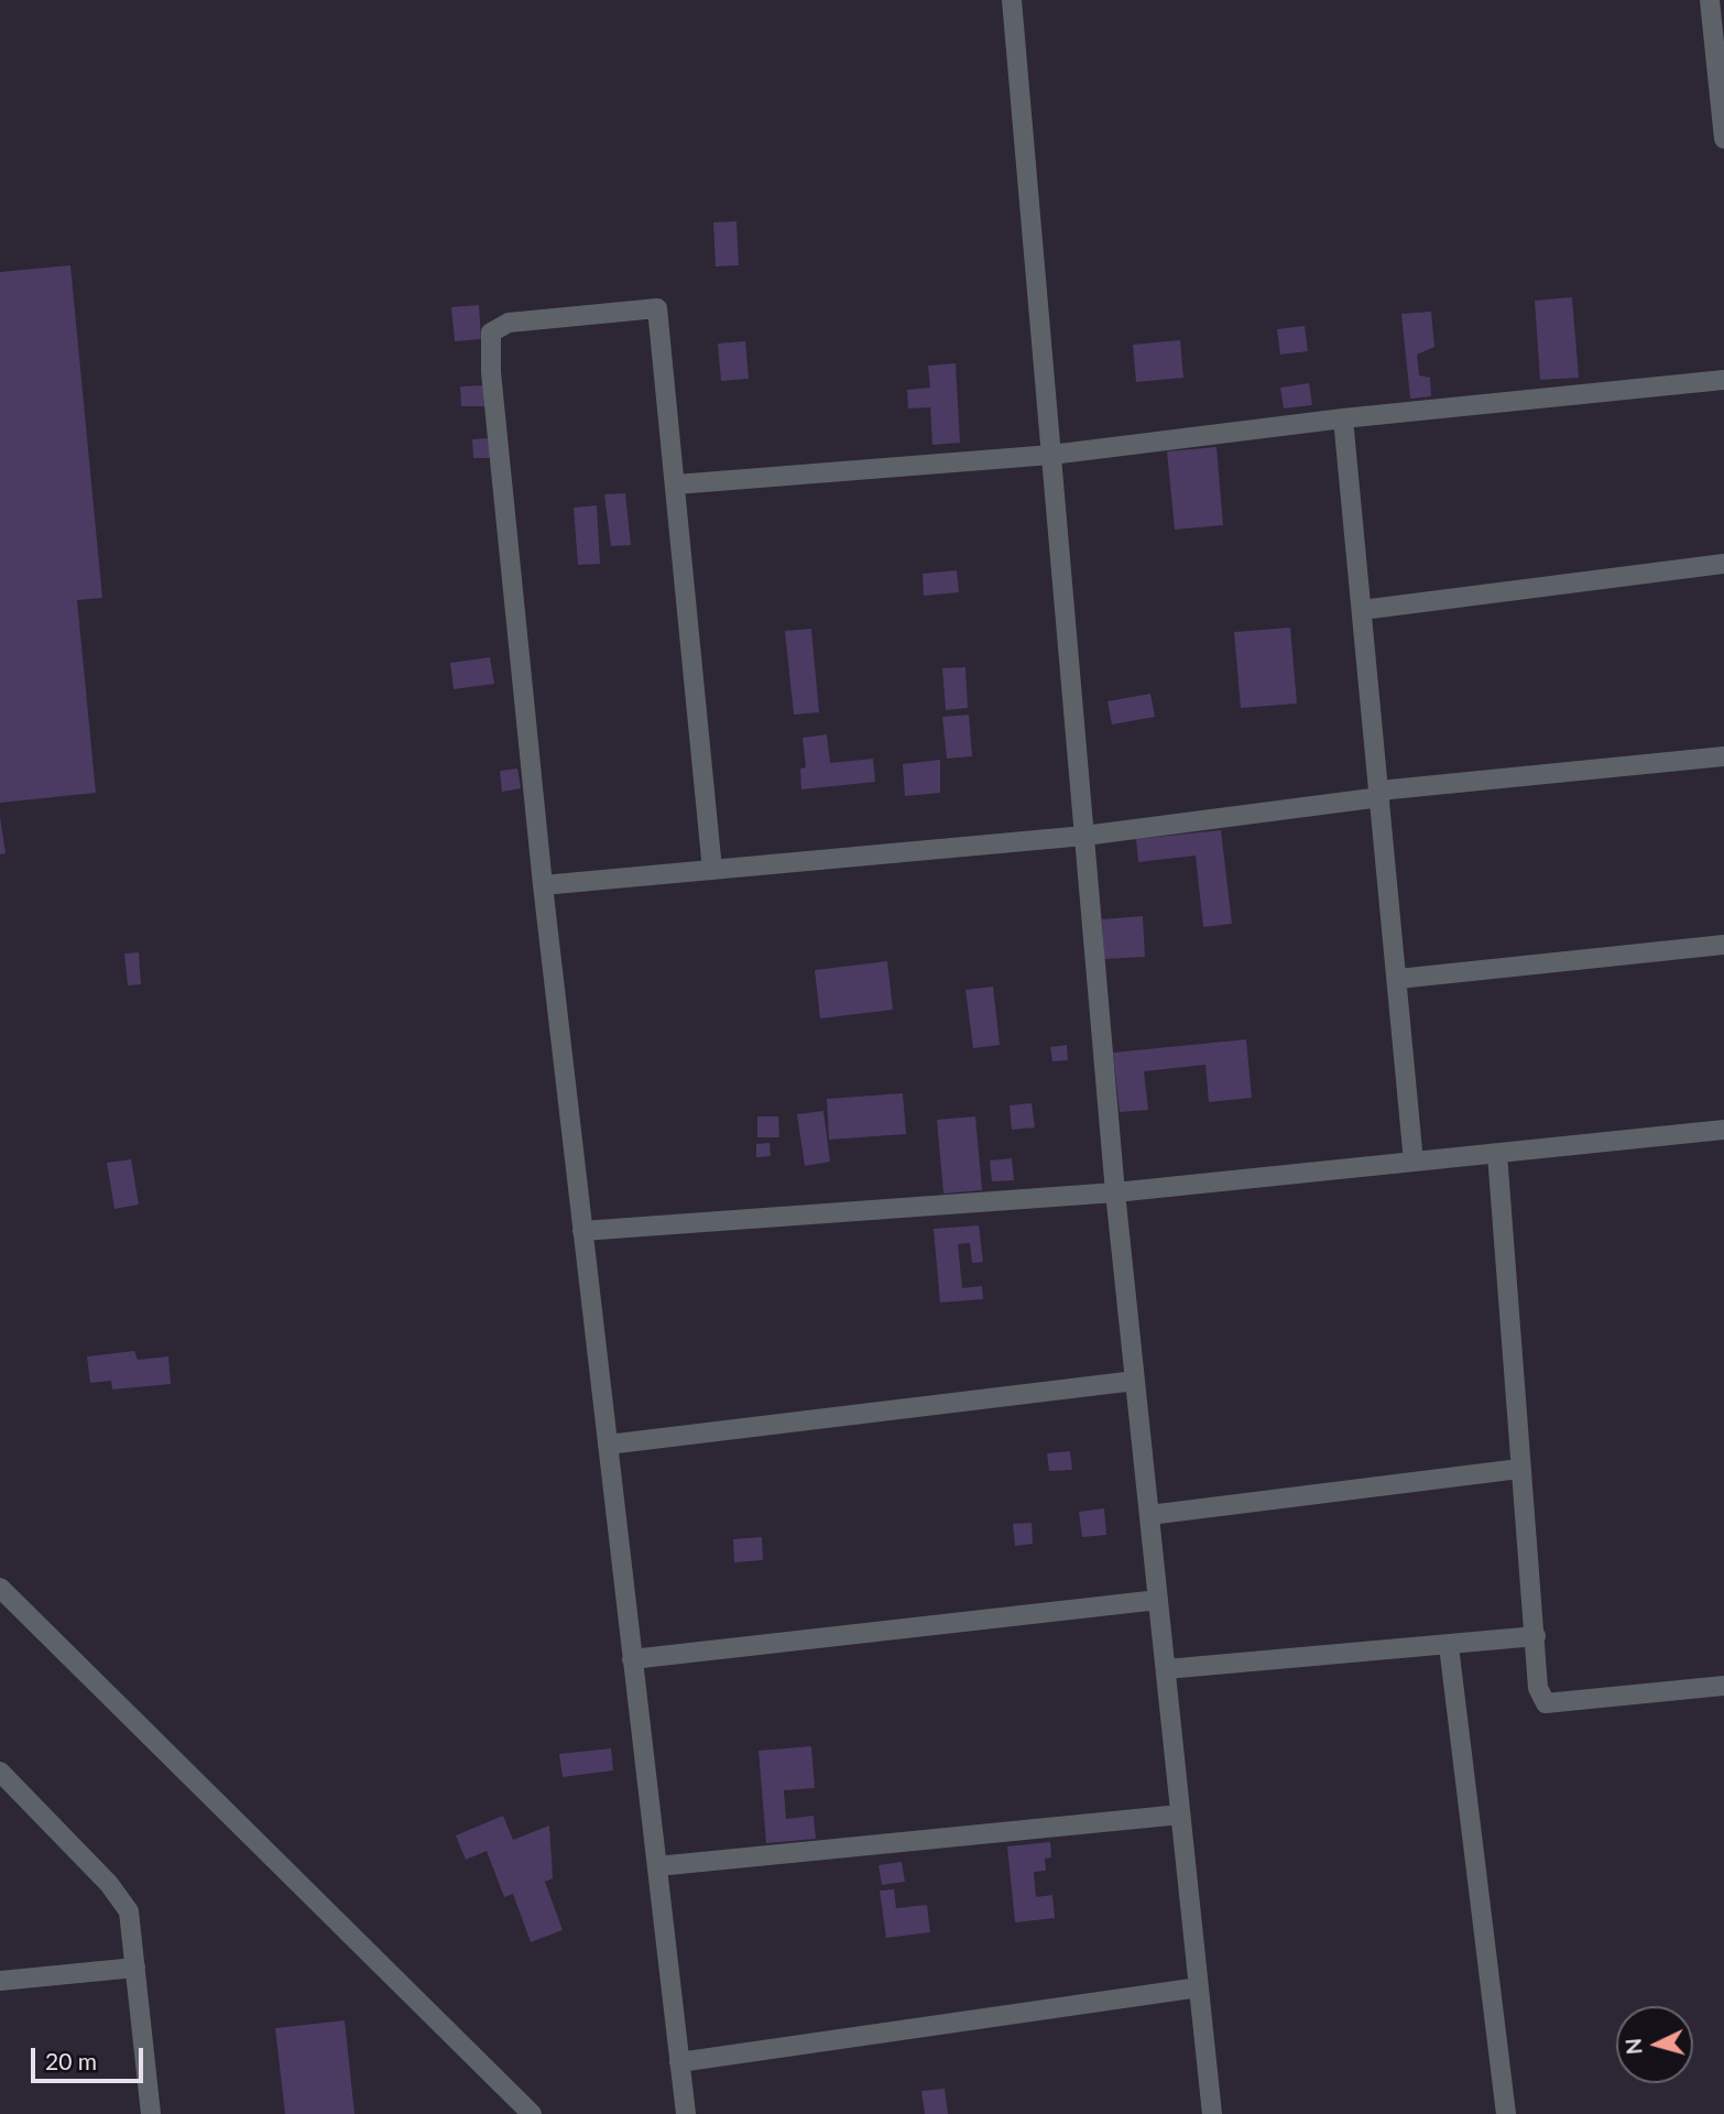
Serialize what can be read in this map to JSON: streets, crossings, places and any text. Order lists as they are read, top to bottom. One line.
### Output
{"scale_bar":"20 m","north":"left"}
